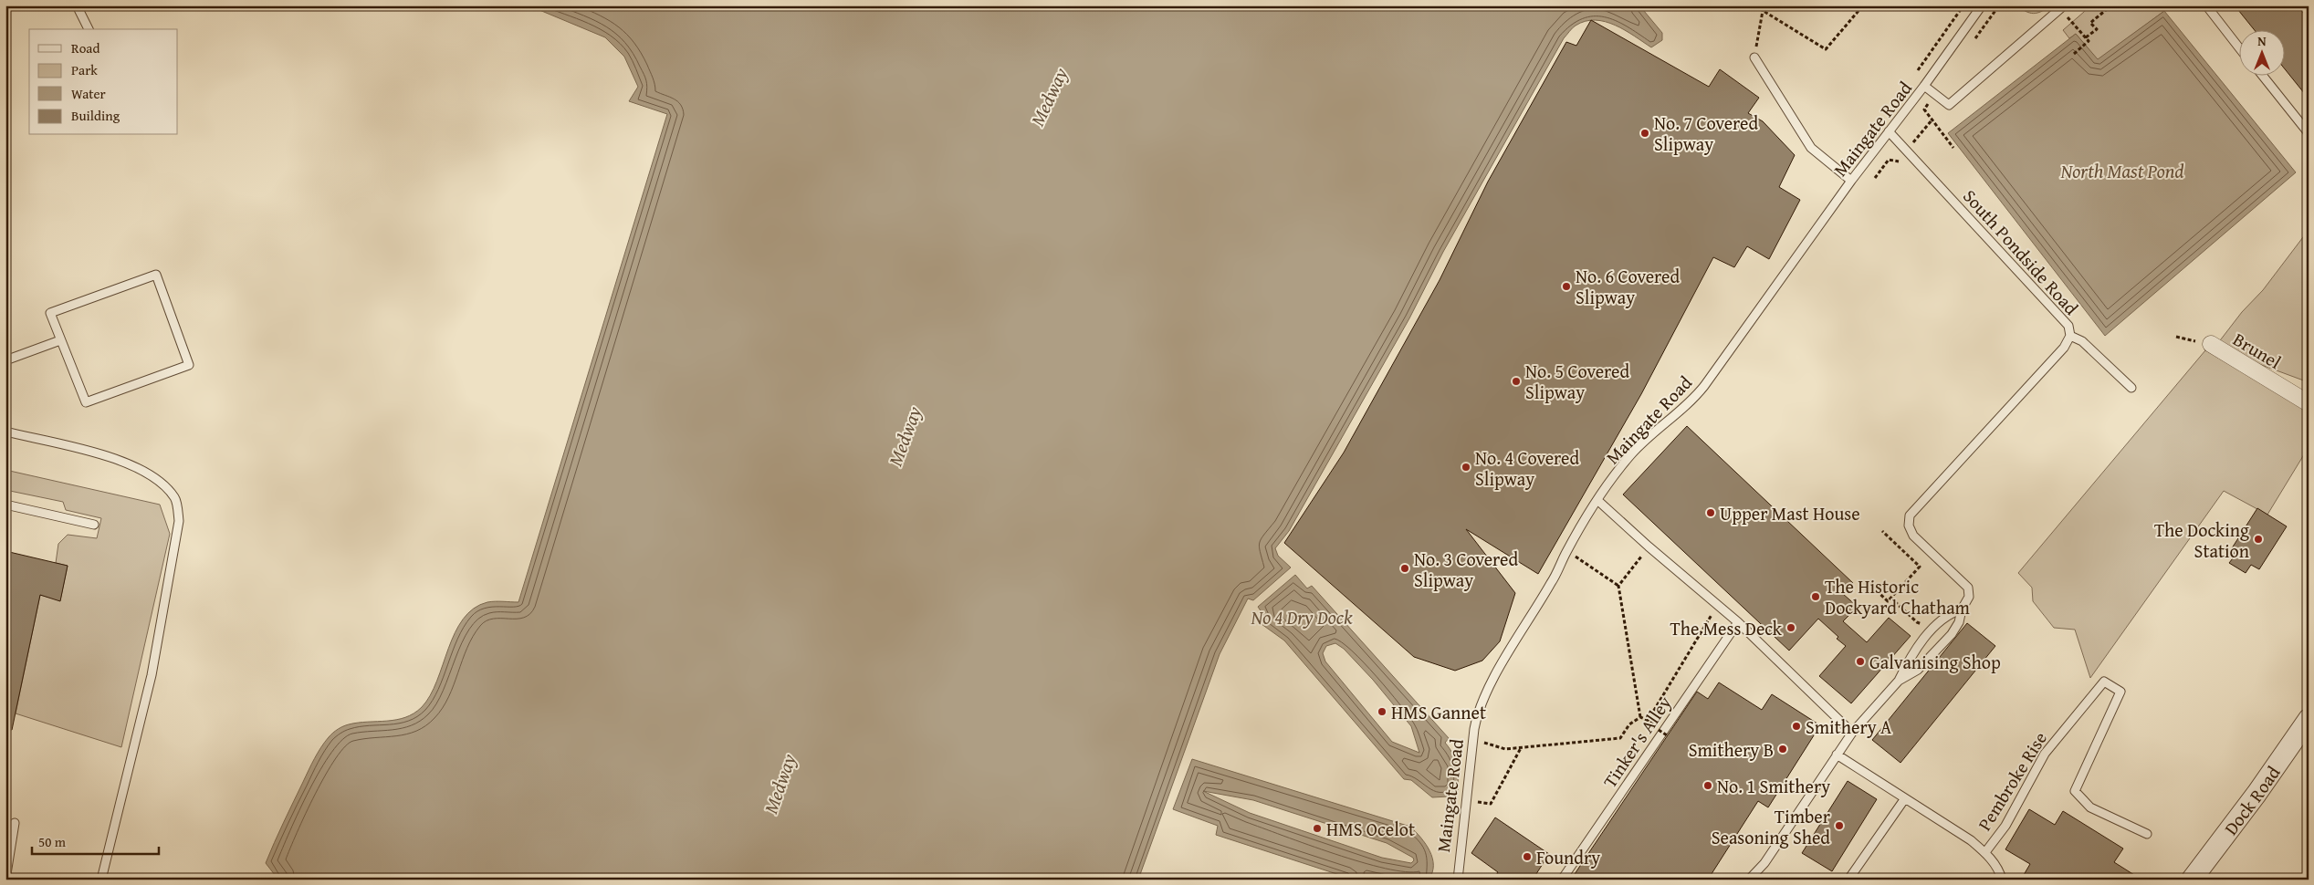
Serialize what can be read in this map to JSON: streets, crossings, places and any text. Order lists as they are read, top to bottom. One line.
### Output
{"streets":{"street":["Brunel","Dock Road"],"lane":["Maingate Road","South Pondside Road","Tinker's Alley","Pembroke Rise"]},"crossings":[["Maingate Road","South Pondside Road"]],"water":["Medway","North Mast Pond","No 4 Dry Dock"],"places":["No. 7 Covered Slipway","No. 6 Covered Slipway","No. 5 Covered Slipway","No. 4 Covered Slipway","Upper Mast House","The Docking Station","No. 3 Covered Slipway","The Historic Dockyard Chatham","The Mess Deck","Galvanising Shop","HMS Gannet","Smithery A","Smithery B","No. 1 Smithery","Timber Seasoning Shed","HMS Ocelot","Foundry"],"legend":["Road","Park","Water","Building"],"scale_bar":"50 m","north":"top"}
